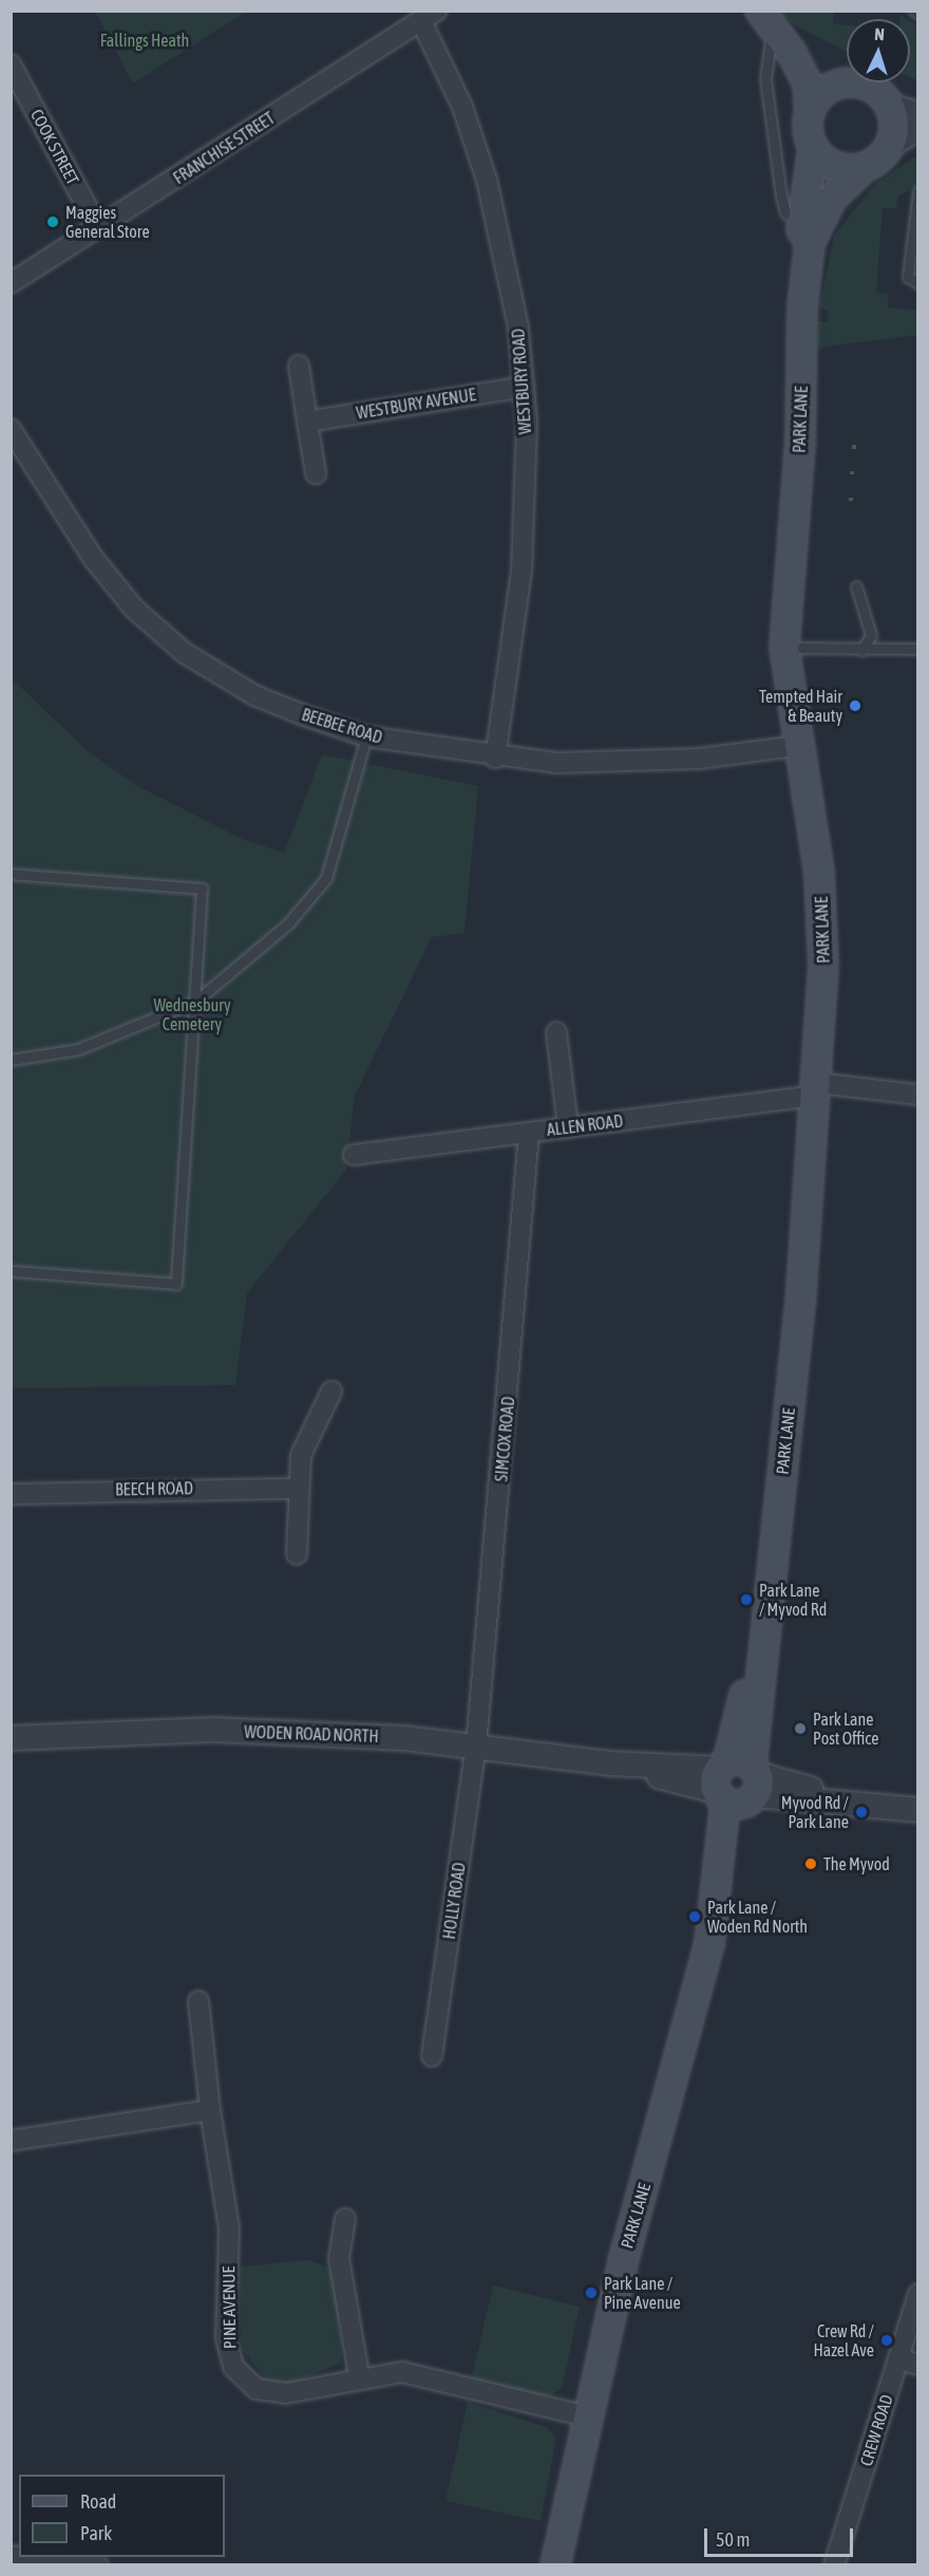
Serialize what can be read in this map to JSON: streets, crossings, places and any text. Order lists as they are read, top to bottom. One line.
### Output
{"streets":{"main road":["PARK LANE"],"street":["COOK STREET","FRANCHISE STREET","WESTBURY ROAD","WESTBURY AVENUE","BEEBEE ROAD","ALLEN ROAD","SIMCOX ROAD","BEECH ROAD","WODEN ROAD NORTH","HOLLY ROAD","PINE AVENUE","CREW ROAD"]},"crossings":[["COOK STREET","FRANCHISE STREET"],["FRANCHISE STREET","WESTBURY ROAD"],["WESTBURY ROAD","WESTBURY AVENUE"],["WESTBURY ROAD","BEEBEE ROAD"],["PARK LANE","BEEBEE ROAD"],["PARK LANE","ALLEN ROAD"],["PARK LANE","WODEN ROAD NORTH"],["PARK LANE","PINE AVENUE"],["ALLEN ROAD","SIMCOX ROAD"],["SIMCOX ROAD","WODEN ROAD NORTH"],["SIMCOX ROAD","HOLLY ROAD"],["WODEN ROAD NORTH","HOLLY ROAD"]],"parks":["Fallings Heath","Wednesbury Cemetery"],"places":["Maggies General Store","Tempted Hair & Beauty","Park Lane / Myvod Rd","Park Lane Post Office","Myvod Rd / Park Lane","The Myvod","Park Lane / Woden Rd North","Park Lane / Pine Avenue","Crew Rd / Hazel Ave"],"legend":["Road","Park"],"scale_bar":"50 m","north":"top"}
